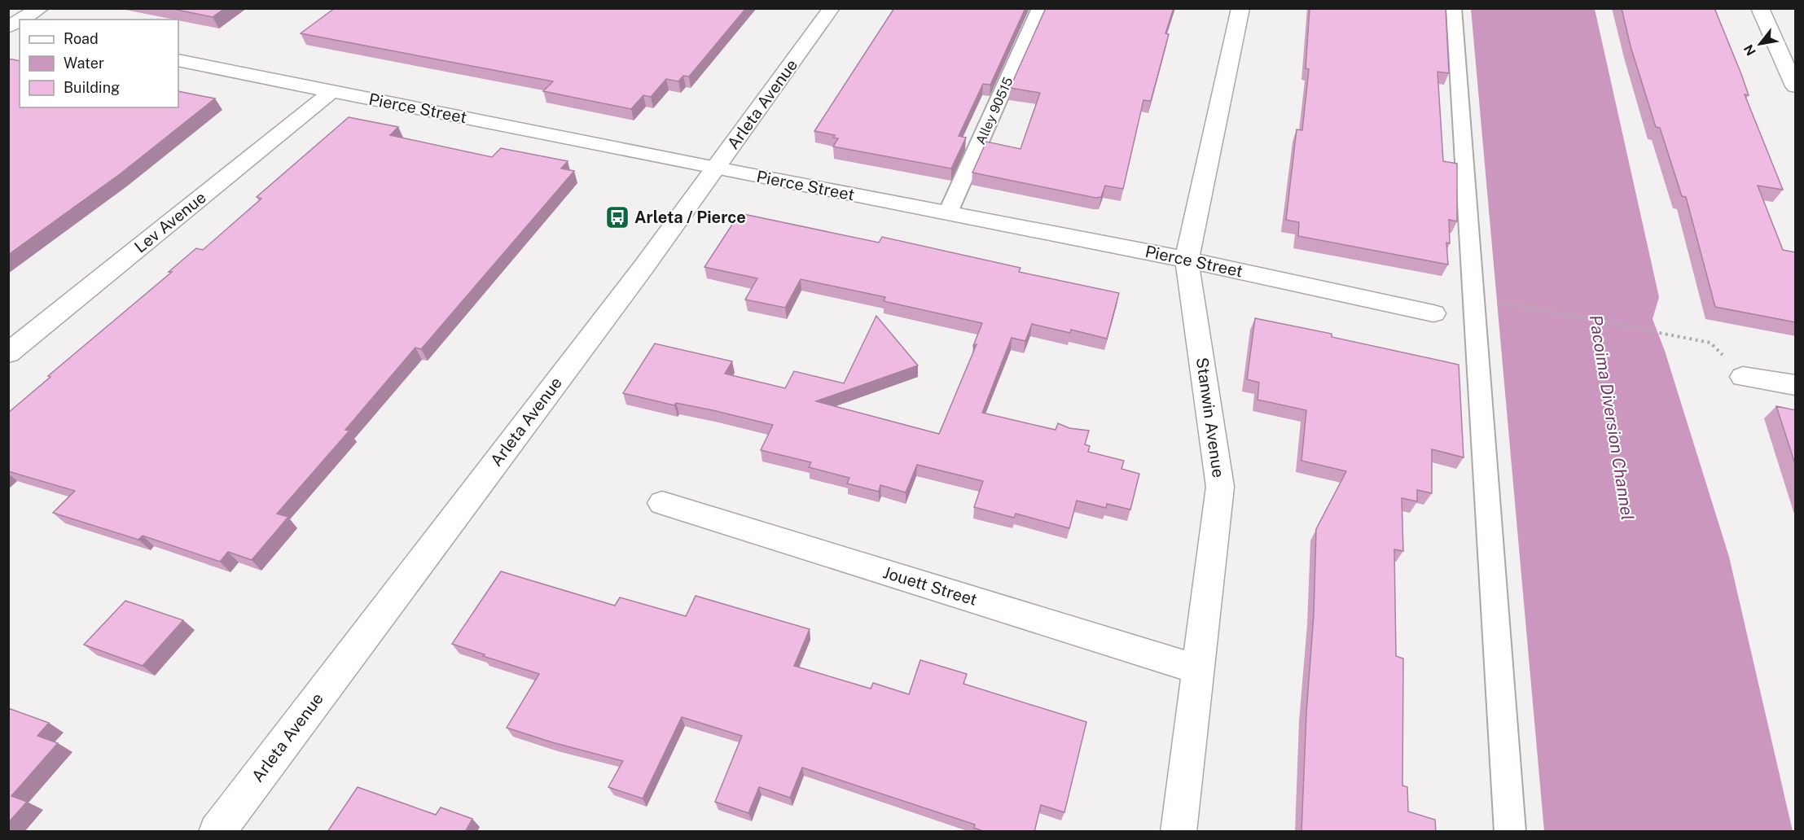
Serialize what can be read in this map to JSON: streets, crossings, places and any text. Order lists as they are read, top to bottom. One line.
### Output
{"streets":{"street":["Arleta Avenue","Pierce Street","Lev Avenue","Stanwin Avenue","Jouett Street"],"lane":["Alley 90515"]},"crossings":[["Arleta Avenue","Pierce Street"],["Pierce Street","Alley 90515"],["Pierce Street","Lev Avenue"],["Pierce Street","Stanwin Avenue"],["Stanwin Avenue","Jouett Street"]],"water":["Pacoima Diversion Channel"],"places":{"bus stop":["Arleta / Pierce"]},"legend":["Road","Water","Building"],"north":"bottom left"}
